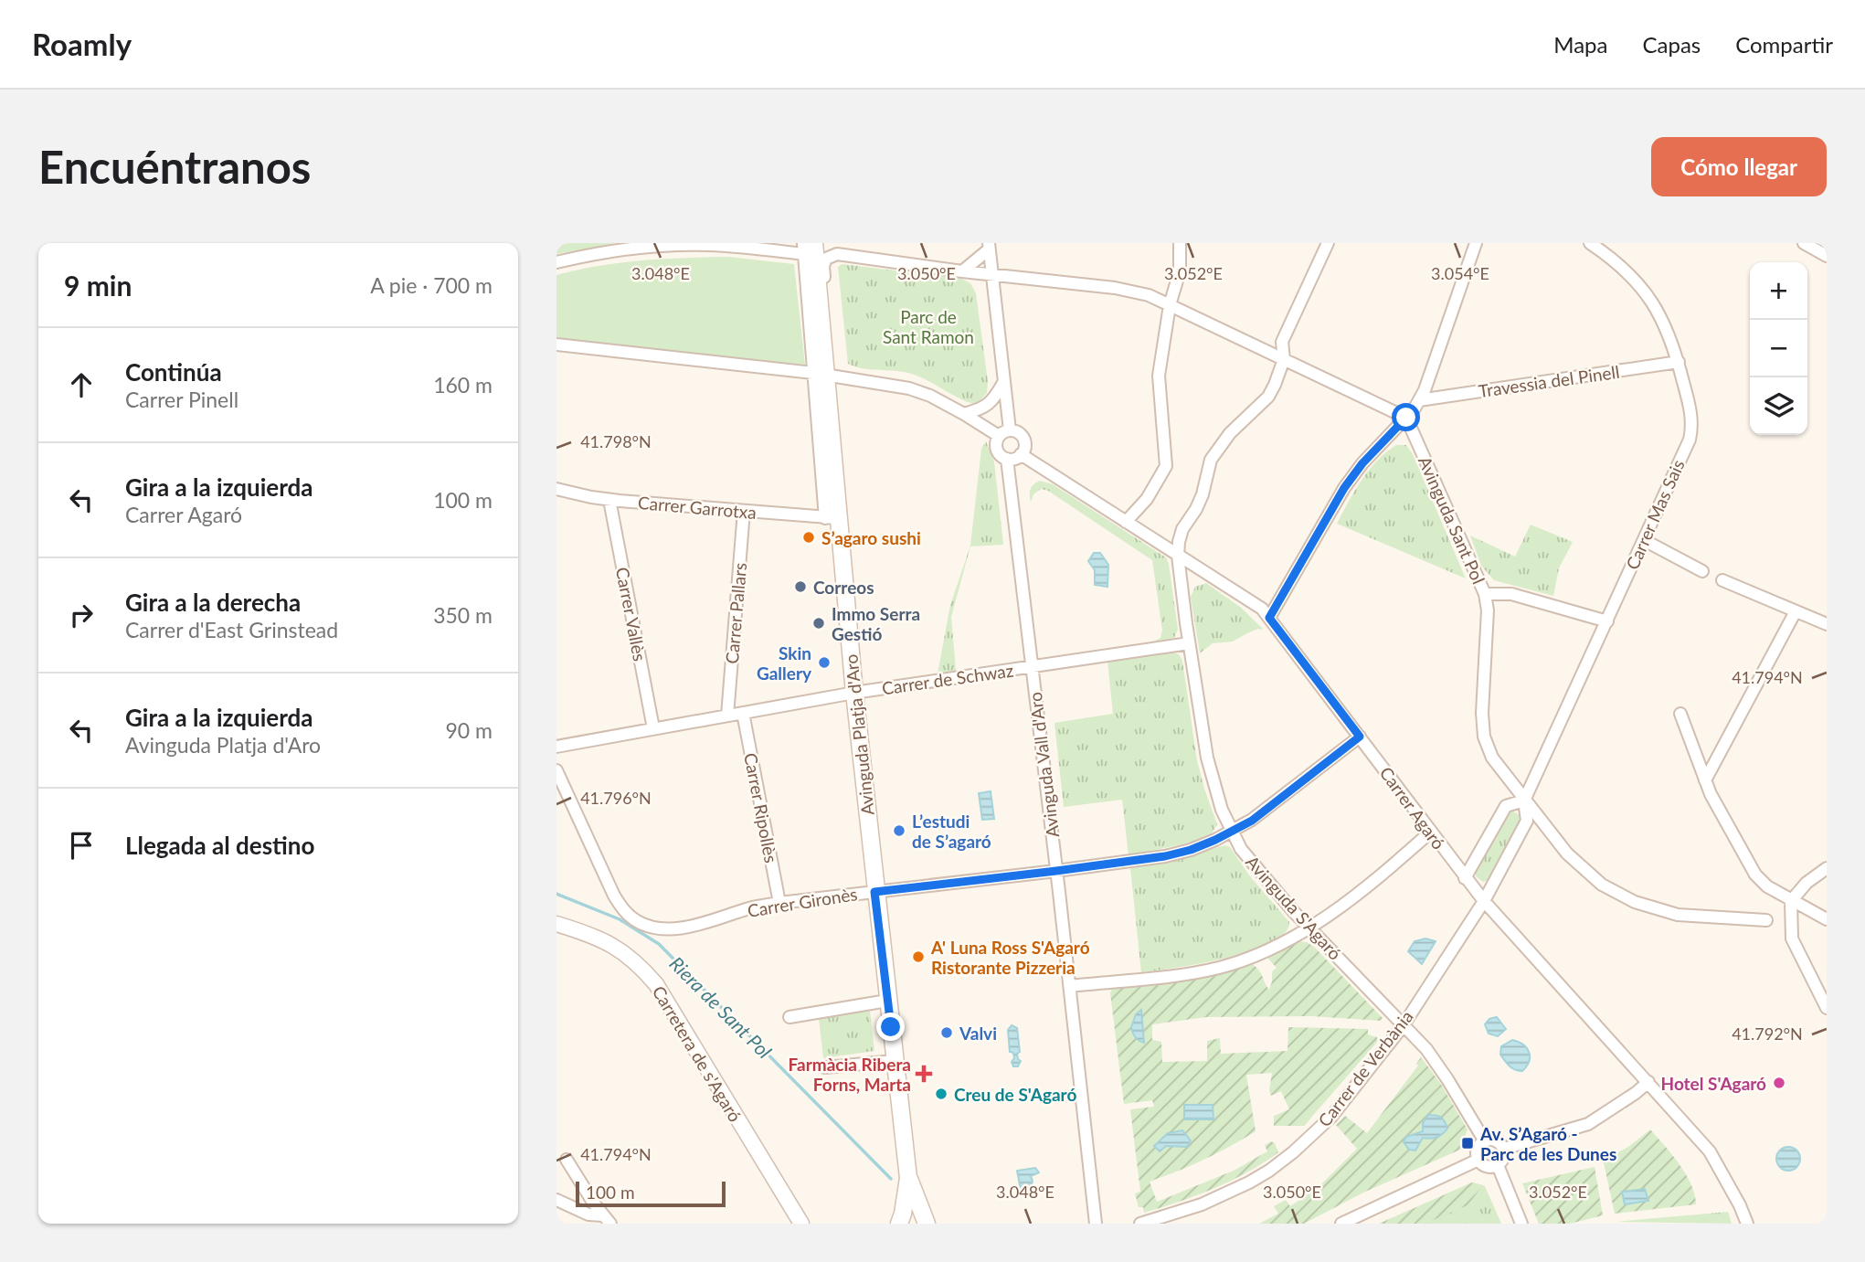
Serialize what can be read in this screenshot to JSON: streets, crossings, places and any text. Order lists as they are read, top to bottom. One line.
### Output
{"streets":{"main road":["Avinguda Platja d'Aro"],"street":["Travessia del Pinell","Carrer Garrotxa","Carrer Mas Sais","Avinguda Sant Pol","Carrer Pallars","Carrer Vallès","Carrer de Schwaz","Avinguda Vall d'Aro","Carrer Ripollès","Carrer Agaró","Carrer Gironès","Avinguda S'Agaró","Carretera de s'Agaró","Carrer de Verbània"]},"crossings":[["Travessia del Pinell","Carrer Mas Sais"],["Carrer Garrotxa","Carrer Pallars"],["Carrer Garrotxa","Carrer Vallès"],["Carrer Garrotxa","Avinguda Platja d'Aro"],["Carrer Mas Sais","Avinguda Sant Pol"],["Carrer Mas Sais","Carrer Agaró"],["Carrer Mas Sais","Carrer de Verbània"],["Carrer Pallars","Carrer de Schwaz"],["Carrer Vallès","Carrer de Schwaz"],["Carrer de Schwaz","Avinguda Platja d'Aro"],["Carrer de Schwaz","Avinguda Vall d'Aro"],["Carrer de Schwaz","Carrer Ripollès"],["Carrer de Schwaz","Avinguda S'Agaró"],["Avinguda Platja d'Aro","Carrer Gironès"],["Avinguda Vall d'Aro","Carrer Agaró"],["Avinguda Vall d'Aro","Carrer Gironès"],["Carrer Ripollès","Carrer Gironès"],["Carrer Agaró","Carrer Gironès"],["Carrer Agaró","Avinguda S'Agaró"],["Carrer Agaró","Carrer de Verbània"],["Carrer Gironès","Avinguda S'Agaró"],["Avinguda S'Agaró","Carrer de Verbània"]],"water":["Riera de Sant Pol"],"parks":["Parc de Sant Ramon"],"places":{"other":["S’agaro sushi","Correos","Immo Serra Gestió","Skin Gallery","L’estudi de S’agaró","A' Luna Ross S'Agaró Ristorante Pizzeria","Valvi","Hotel S'Agaró","Creu de S'Agaró"],"health":["Farmàcia Ribera Forns, Marta"],"transit":["Av. S’Agaró - Parc de les Dunes"]},"scale_bar":"100 m","page":{"header":"Roamly","nav":["Mapa","Capas","Compartir"],"buttons":"Cómo llegar","title":"Encuéntranos","heading":["9 min","A pie · 700 m"],"map_buttons":["+","−"],"list":[["Continúa","Carrer Pinell","160 m"],["Gira a la izquierda","Carrer Agaró","100 m"],["Gira a la derecha","Carrer d'East Grinstead","350 m"],["Gira a la izquierda","Avinguda Platja d'Aro","90 m"],"Llegada al destino"],"scale":"100 m"},"coordinates":["3.048°E","3.050°E","3.052°E","3.054°E","41.798°N","41.794°N","41.796°N","41.792°N"]}
